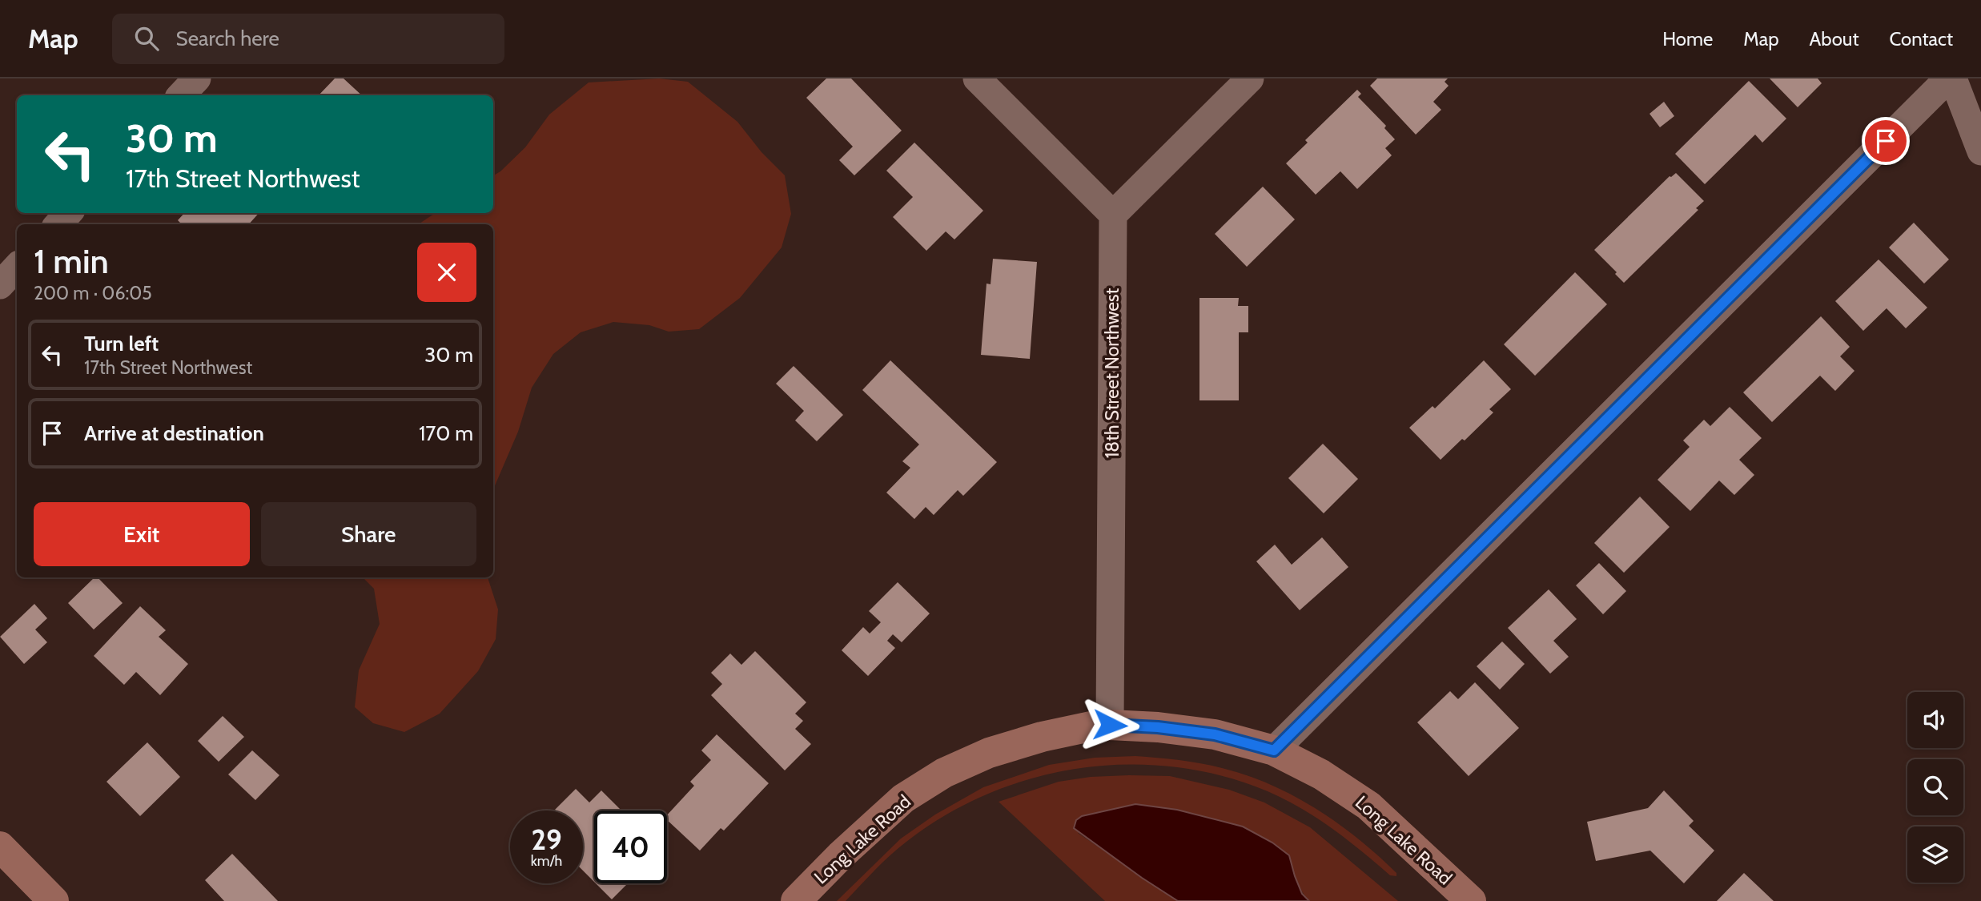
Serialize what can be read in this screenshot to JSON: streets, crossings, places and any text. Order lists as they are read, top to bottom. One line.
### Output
{"streets":{"street":["18th Street Northwest","Long Lake Road"]},"crossings":[["18th Street Northwest","Long Lake Road"]],"page":{"header":"Map","search":"Search here","nav":["Home","Map","About","Contact"],"turn":["30 m","17th Street Northwest"],"heading":["1 min","200 m · 06:05"],"list":[{"name":"Turn left","note":"17th Street Northwest","value":"30 m"},{"name":"Arrive at destination","value":"170 m"}],"buttons":["Exit","Share"],"speed":"29 km/h","limit":"40"}}
